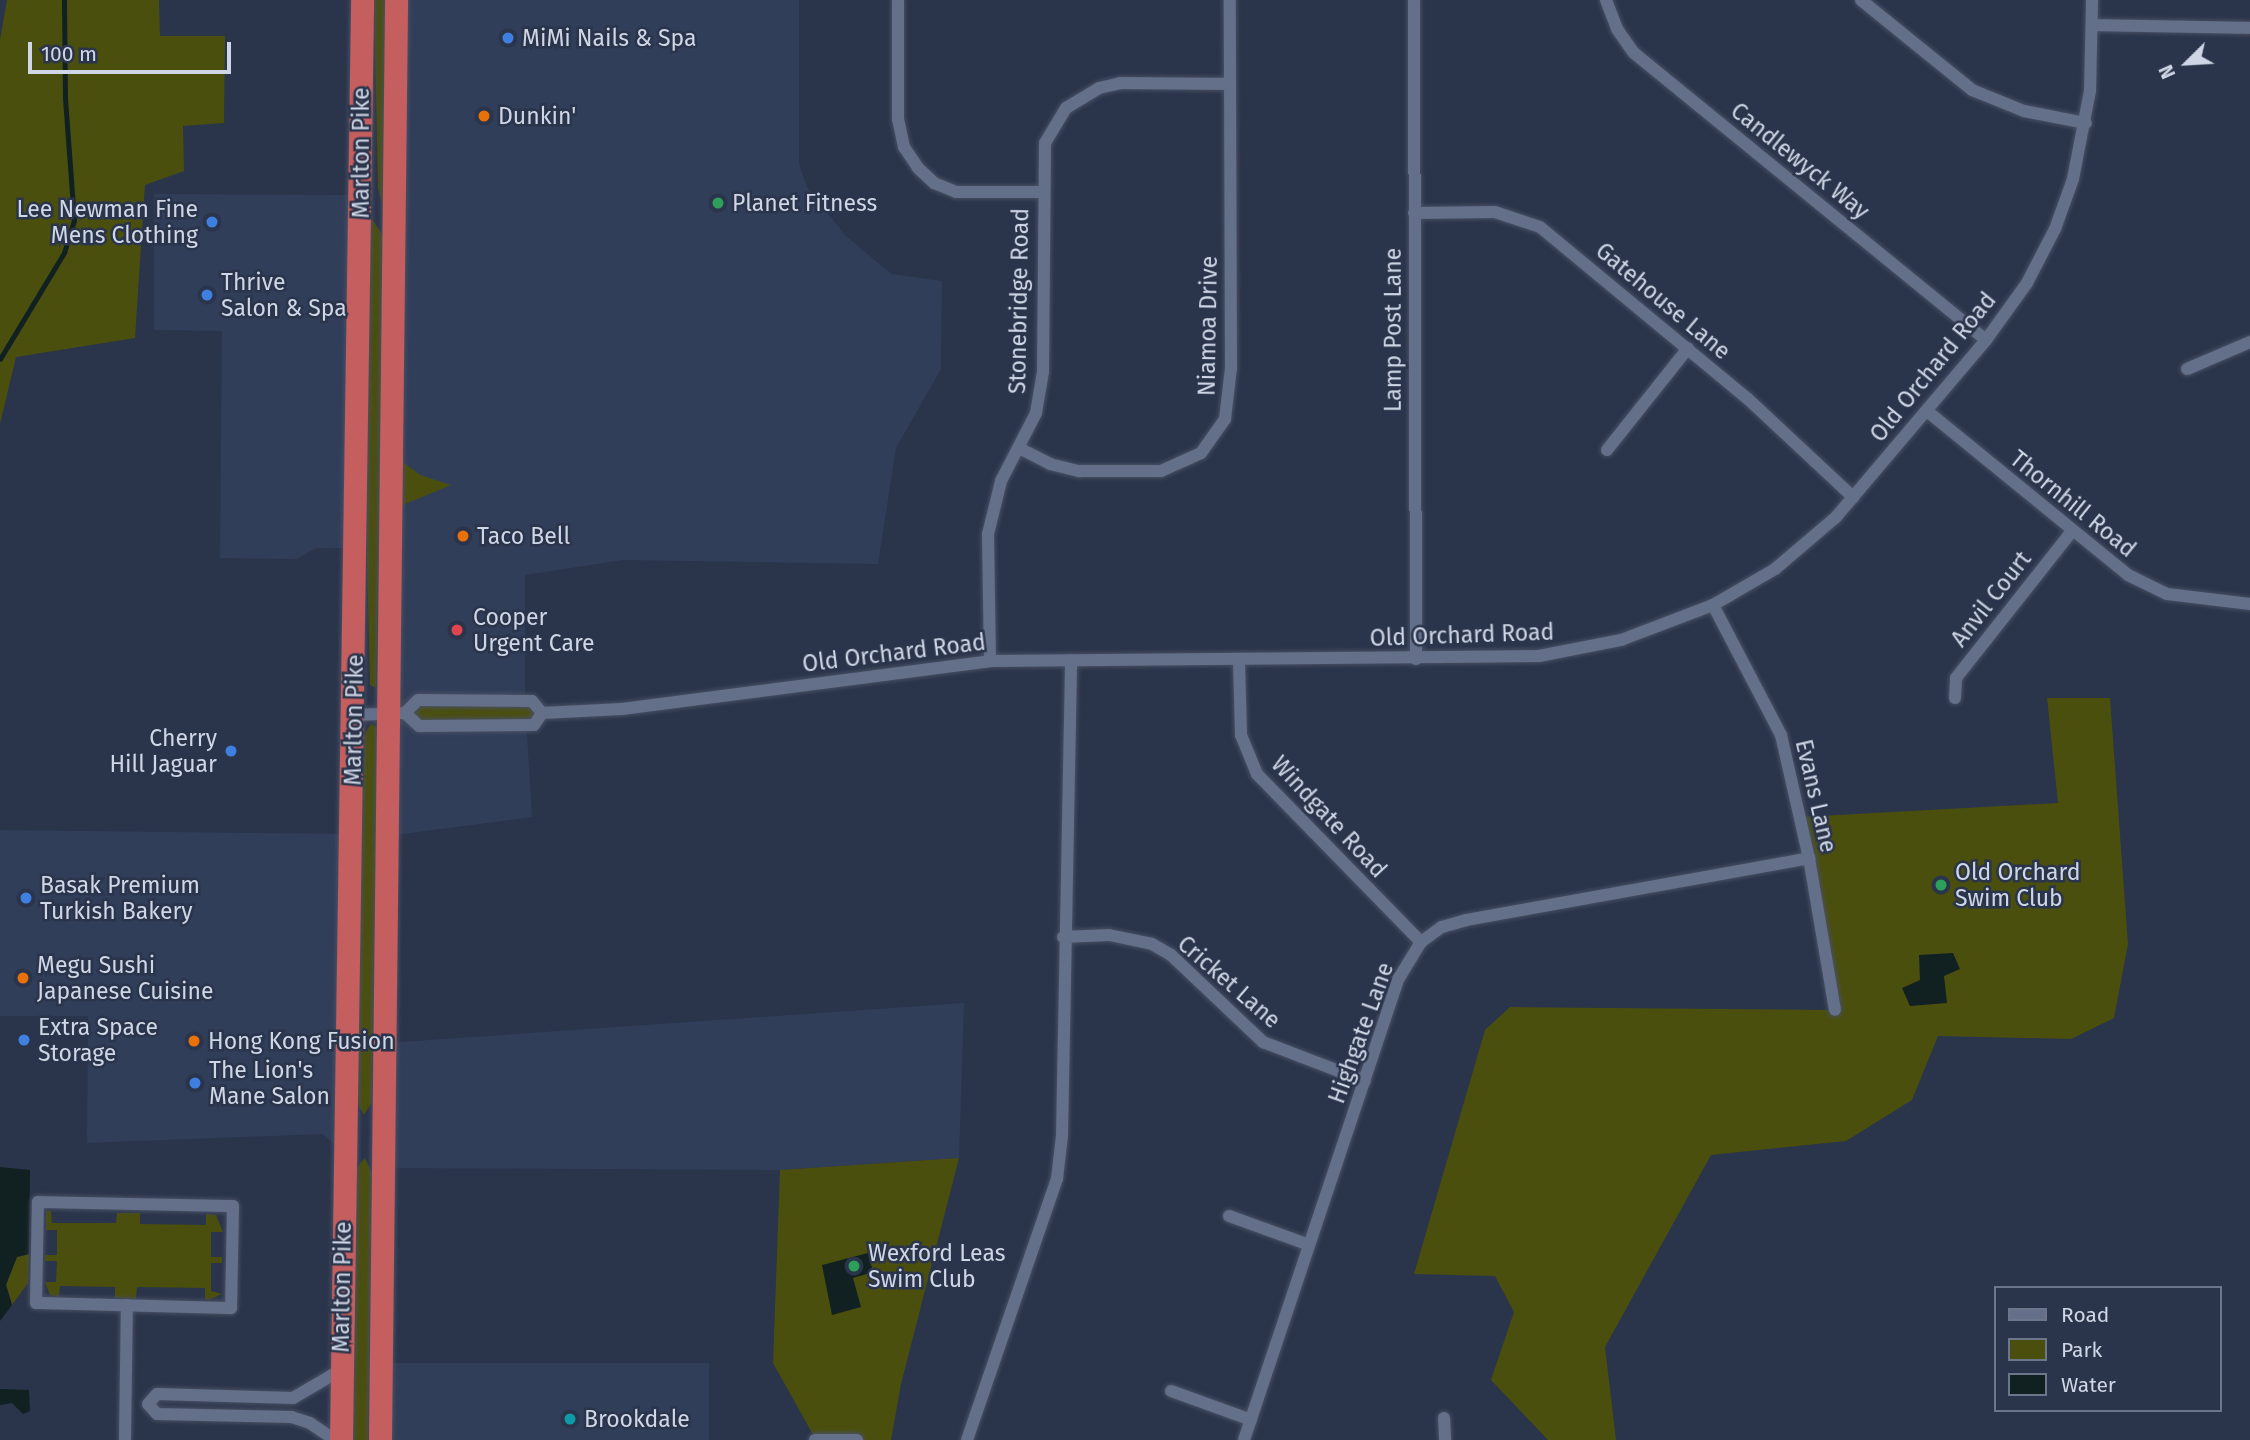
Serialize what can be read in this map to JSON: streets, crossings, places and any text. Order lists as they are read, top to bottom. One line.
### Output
{"streets":{"highway":["Marlton Pike"],"street":["Candlewyck Way","Stonebridge Road","Gatehouse Lane","Niamoa Drive","Lamp Post Lane","Old Orchard Road","Thornhill Road","Anvil Court","Evans Lane","Windgate Road","Cricket Lane","Highgate Lane"]},"crossings":[["Marlton Pike","Old Orchard Road"],["Candlewyck Way","Old Orchard Road"],["Stonebridge Road","Niamoa Drive"],["Stonebridge Road","Old Orchard Road"],["Gatehouse Lane","Lamp Post Lane"],["Gatehouse Lane","Old Orchard Road"],["Lamp Post Lane","Old Orchard Road"],["Old Orchard Road","Thornhill Road"],["Old Orchard Road","Evans Lane"],["Old Orchard Road","Windgate Road"],["Thornhill Road","Anvil Court"],["Evans Lane","Highgate Lane"],["Windgate Road","Highgate Lane"],["Cricket Lane","Highgate Lane"]],"places":["MiMi Nails & Spa","Dunkin'","Planet Fitness","Lee Newman Fine Mens Clothing","Thrive Salon & Spa","Taco Bell","Cooper Urgent Care","Cherry Hill Jaguar","Old Orchard Swim Club","Basak Premium Turkish Bakery","Megu Sushi Japanese Cuisine","Extra Space Storage","Hong Kong Fusion","The Lion's Mane Salon","Wexford Leas Swim Club","Brookdale"],"legend":["Road","Park","Water"],"scale_bar":"100 m","north":"bottom left"}
